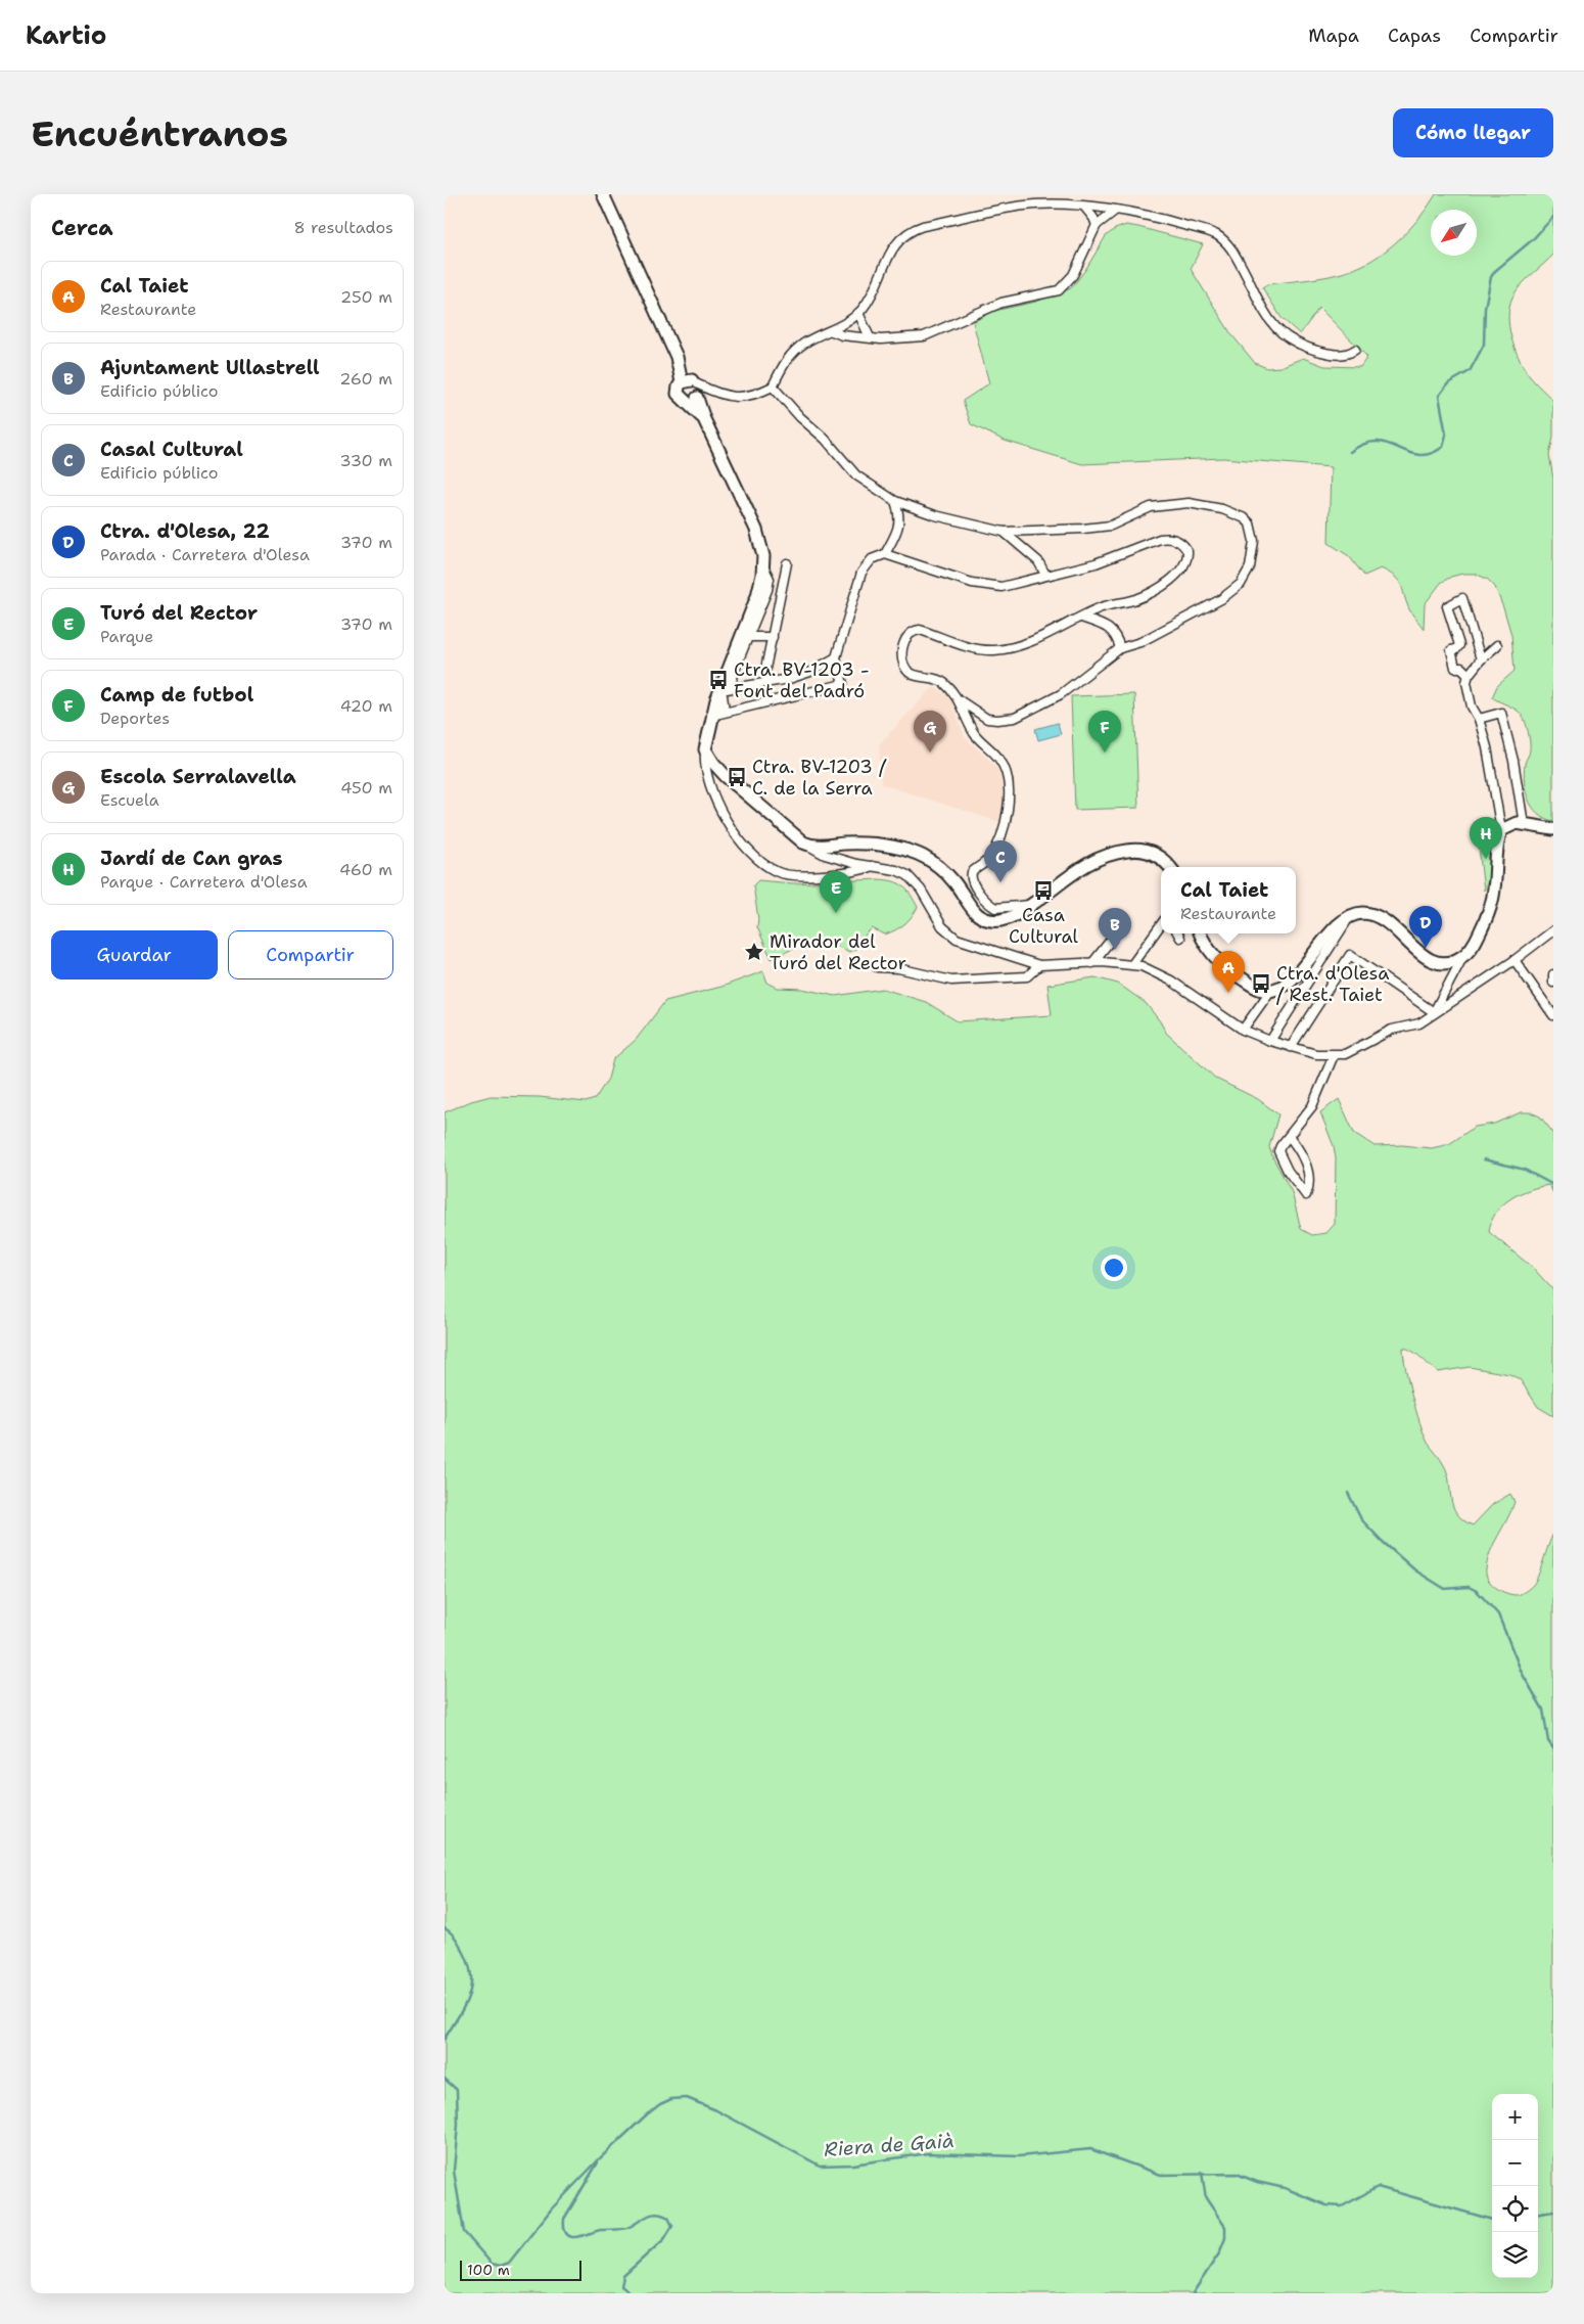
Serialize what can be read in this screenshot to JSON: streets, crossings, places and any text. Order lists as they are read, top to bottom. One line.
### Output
{"water":["Riera de Gaià"],"places":{"bus stop":["Ctra. BV-1203 - Font del Padró","Ctra. BV-1203 / C. de la Serra","Casa Cultural","Ctra. d'Olesa / Rest. Taiet"],"place":["Mirador del Turó del Rector"]},"scale_bar":"100 m","north":"bottom left","page":{"header":"Kartio","nav":["Mapa","Capas","Compartir"],"buttons":["Cómo llegar",["Guardar","Compartir"]],"title":"Encuéntranos","heading":["Cerca","8 resultados"],"list":[{"mark":"A","name":"Cal Taiet","note":"Restaurante","value":"250 m"},{"mark":"B","name":"Ajuntament Ullastrell","note":"Edificio público","value":"260 m"},{"mark":"C","name":"Casal Cultural","note":"Edificio público","value":"330 m"},{"mark":"D","name":"Ctra. d'Olesa, 22","note":"Parada · Carretera d'Olesa","value":"370 m"},{"mark":"E","name":"Turó del Rector","note":"Parque","value":"370 m"},{"mark":"F","name":"Camp de futbol","note":"Deportes","value":"420 m"},{"mark":"G","name":"Escola Serralavella","note":"Escuela","value":"450 m"},{"mark":"H","name":"Jardí de Can gras","note":"Parque · Carretera d'Olesa","value":"460 m"}],"pins":["F","G","H","C","E","D","B","A"],"popup":["Cal Taiet","Restaurante"],"map_buttons":["+","−"],"scale":"100 m"}}
